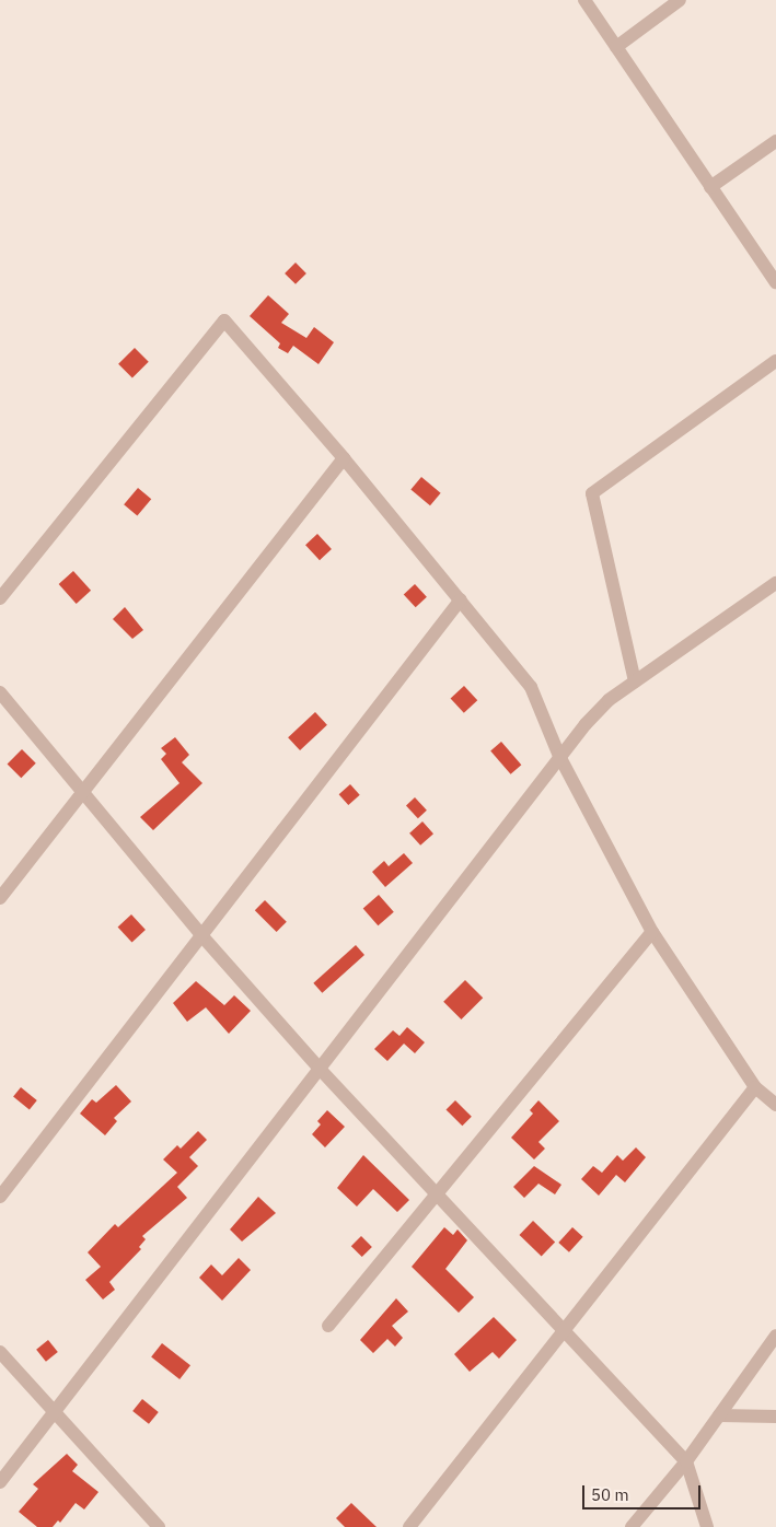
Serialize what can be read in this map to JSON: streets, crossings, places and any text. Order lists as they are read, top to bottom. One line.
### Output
{"scale_bar":"50 m"}
